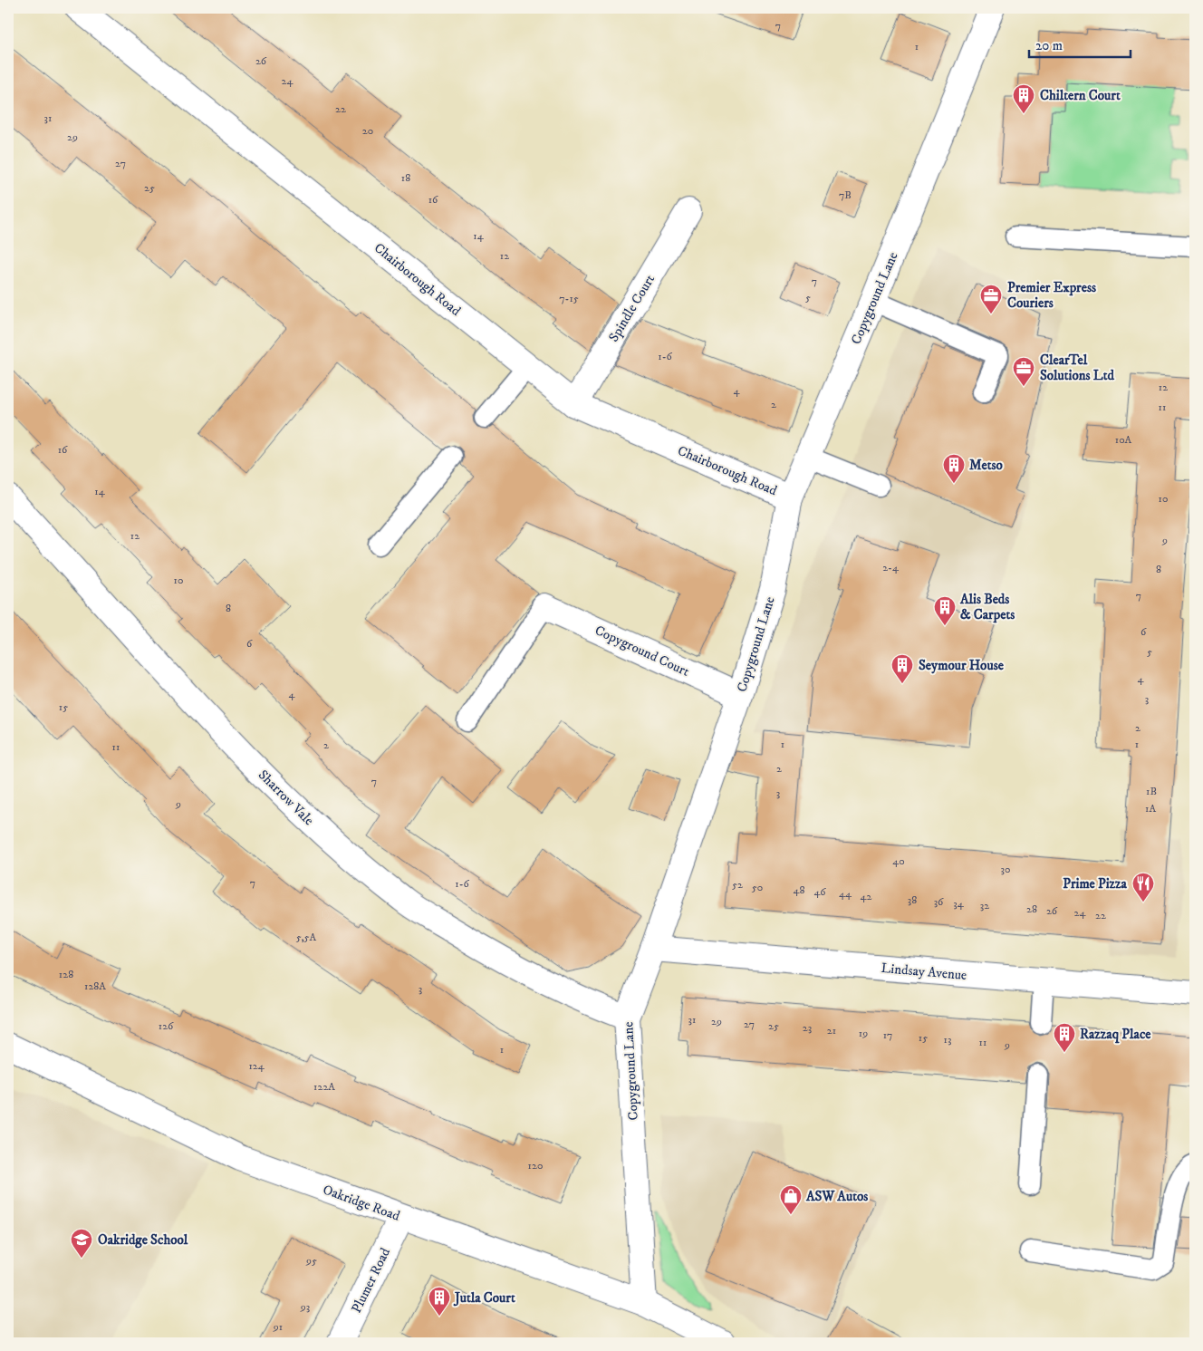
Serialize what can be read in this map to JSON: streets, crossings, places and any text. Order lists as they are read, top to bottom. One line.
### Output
{"streets":{"street":["Chairborough Road","Copyground Lane","Spindle Court","Copyground Court","Sharrow Vale","Lindsay Avenue","Oakridge Road","Plumer Road"]},"crossings":[["Chairborough Road","Copyground Lane"],["Chairborough Road","Spindle Court"],["Copyground Lane","Copyground Court"],["Copyground Lane","Sharrow Vale"],["Copyground Lane","Lindsay Avenue"],["Copyground Lane","Oakridge Road"],["Oakridge Road","Plumer Road"]],"places":{"building":["Chiltern Court","Metso","Alis Beds & Carpets","Seymour House","Razzaq Place","Jutla Court"],"office":["Premier Express Couriers","ClearTel Solutions Ltd"],"restaurant":["Prime Pizza"],"shop":["ASW Autos"],"school or university":["Oakridge School"]},"house_numbers":["7","1","26","24","22","31","20","29","27","18","25","7B","16","14","12","7","5","7-15","1-6","12","4","2","11","10A","16","14","10","12","9","2-4","8","10","7","8","6","6","5","4","4","3","15","2","1","1","2","11","2","7","1B","3","9","1A","40","30","7","1-6","52","50","48","46","44","42","38","36","34","32","28","26","24","22","5,5A","128","128A","3","31","29","27","126","25","23","21","19","17","15","13","11","9","1","124","122A","120","95","93","91"],"scale_bar":"20 m"}
